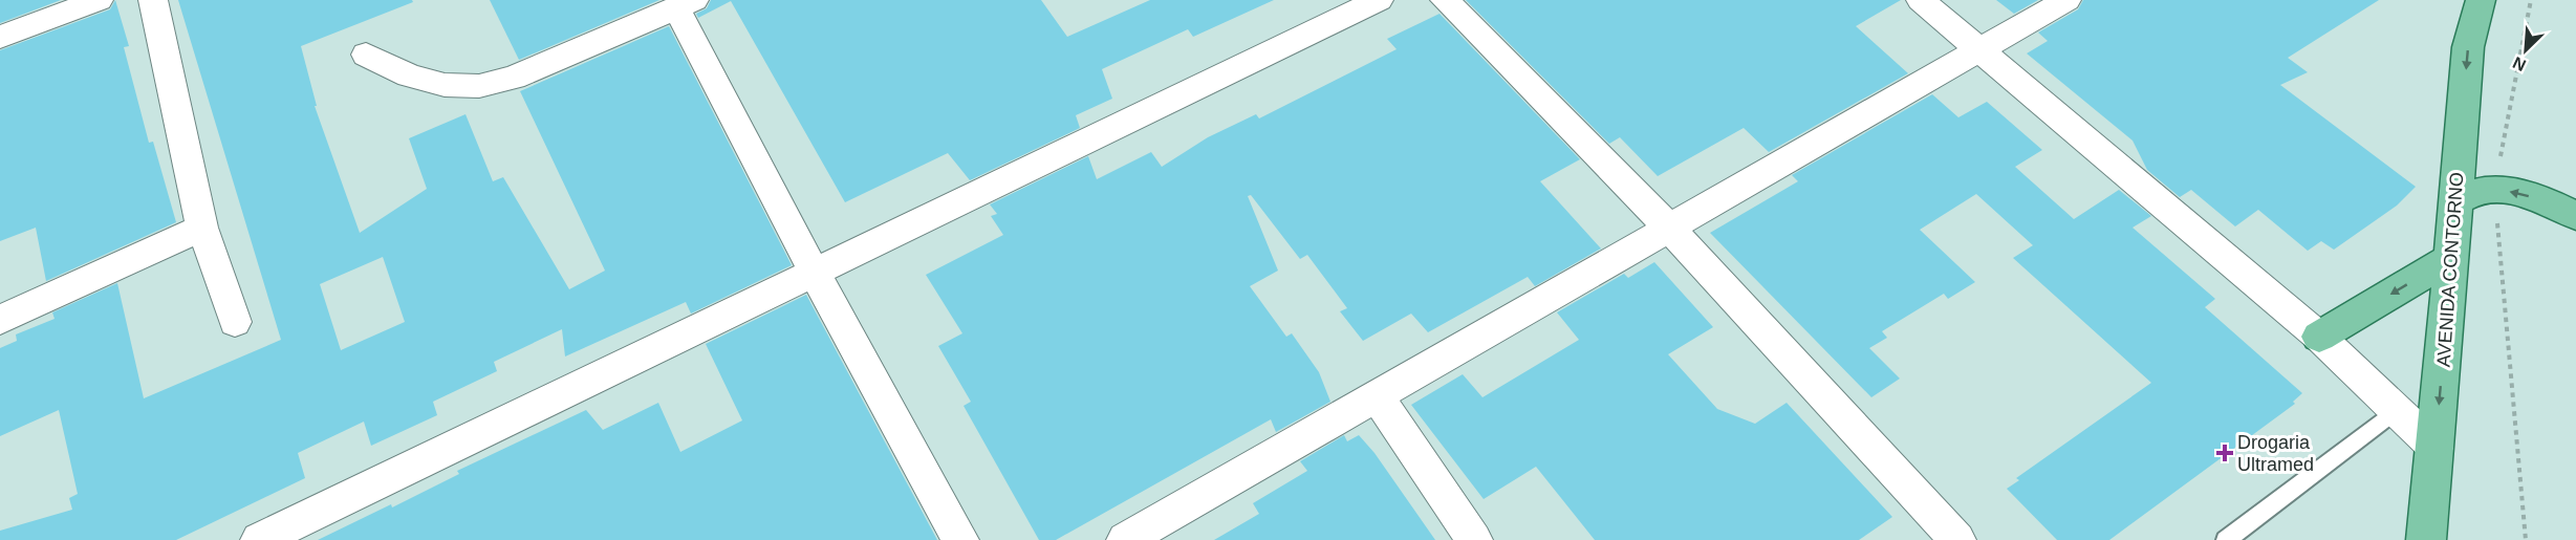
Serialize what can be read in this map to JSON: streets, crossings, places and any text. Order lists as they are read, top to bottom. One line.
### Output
{"streets":{"main road":["AVENIDA CONTORNO"]},"one_way":["AVENIDA CONTORNO"],"places":{"health":["Drogaria Ultramed"]},"north":"bottom left"}
